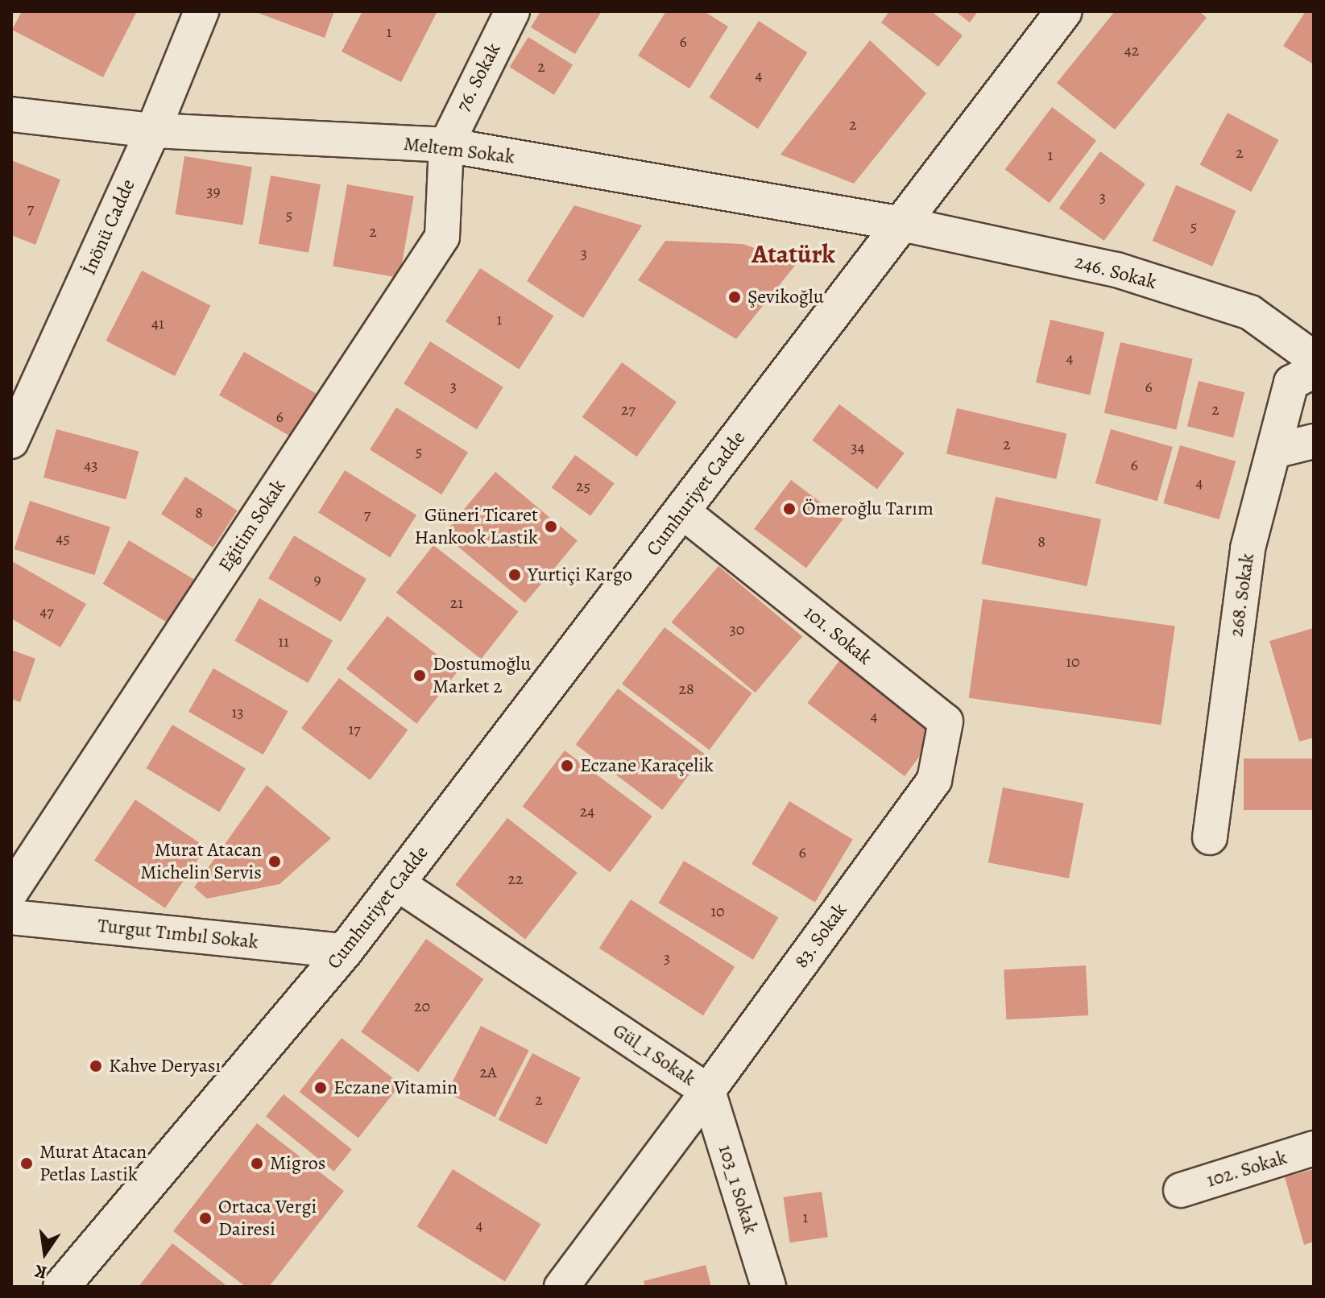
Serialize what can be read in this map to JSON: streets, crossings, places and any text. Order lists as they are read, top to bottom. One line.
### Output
{"streets":{"street":["76. Sokak","Meltem Sokak","İnönü Cadde","246. Sokak","Cumhuriyet Cadde","Eğitim Sokak","268. Sokak","101. Sokak","Turgut Tımbıl Sokak","83. Sokak","Gül_1 Sokak","102. Sokak","103_1 Sokak"]},"crossings":[["76. Sokak","Meltem Sokak"],["76. Sokak","Eğitim Sokak"],["Meltem Sokak","İnönü Cadde"],["Meltem Sokak","246. Sokak"],["Meltem Sokak","Cumhuriyet Cadde"],["Meltem Sokak","Eğitim Sokak"],["246. Sokak","Cumhuriyet Cadde"],["Cumhuriyet Cadde","101. Sokak"],["Cumhuriyet Cadde","Turgut Tımbıl Sokak"],["Cumhuriyet Cadde","Gül_1 Sokak"],["101. Sokak","83. Sokak"],["83. Sokak","Gül_1 Sokak"],["83. Sokak","103_1 Sokak"],["Gül_1 Sokak","103_1 Sokak"]],"districts":["Atatürk"],"places":["Şevikoğlu","Ömeroğlu Tarım","Güneri Ticaret Hankook Lastik","Yurtiçi Kargo","Dostumoğlu Market 2","Eczane Karaçelik","Murat Atacan Michelin Servis","Kahve Deryası","Eczane Vitamin","Murat Atacan Petlas Lastik","Migros","Ortaca Vergi Dairesi"],"house_numbers":["1","6","42","2","4","2","2","1","39","3","7","5","5","2","3","1","41","4","3","6","27","2","6","2","34","5","43","6","4","25","8","7","45","8","9","21","47","30","11","10","28","13","4","17","24","6","22","10","3","20","2A","2","1","4"],"north":"bottom"}
